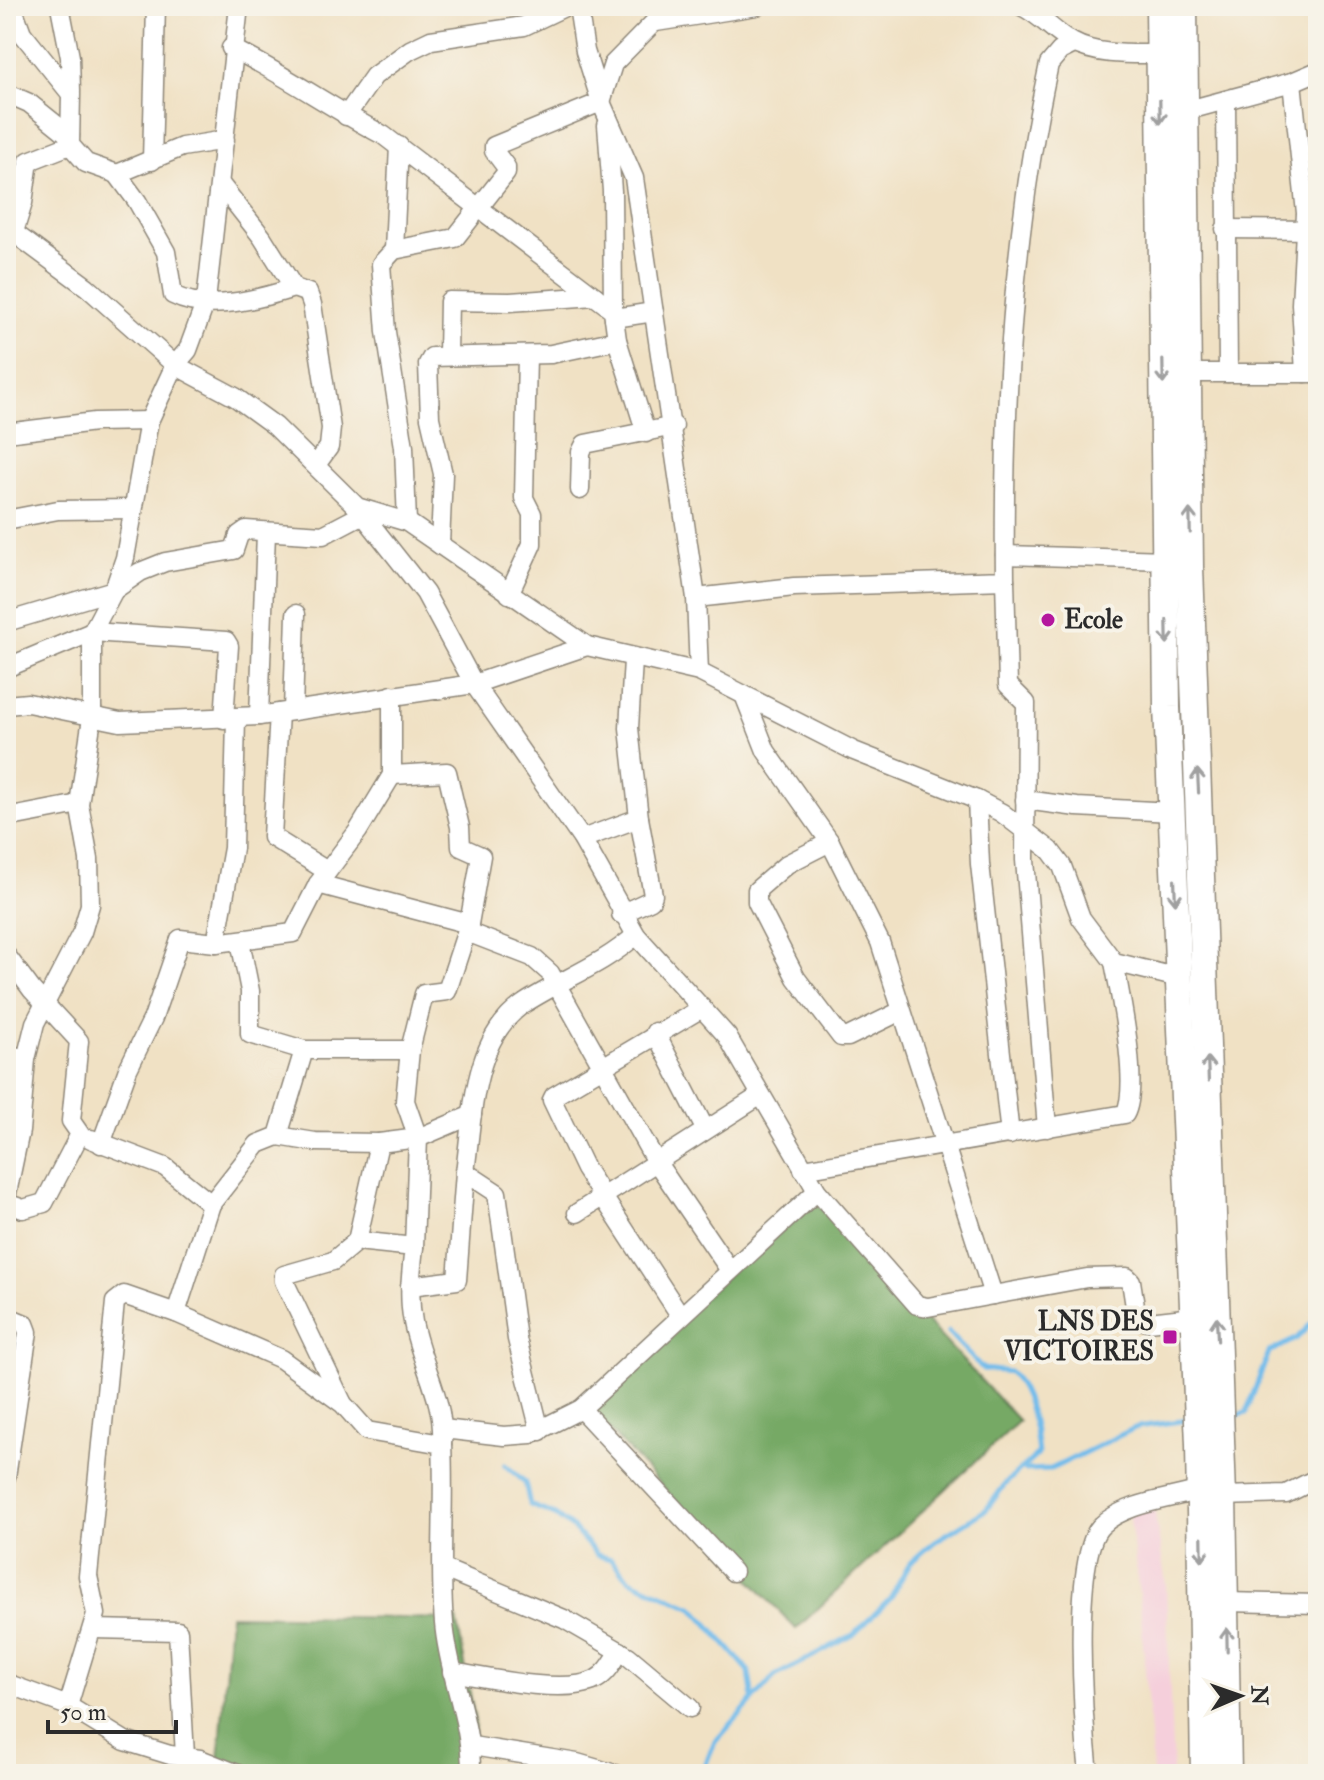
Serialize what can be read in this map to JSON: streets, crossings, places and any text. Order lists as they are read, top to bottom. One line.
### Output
{"places":{"other":["Ecole"],"transit":["LNS DES VICTOIRES"]},"scale_bar":"50 m","north":"right"}
